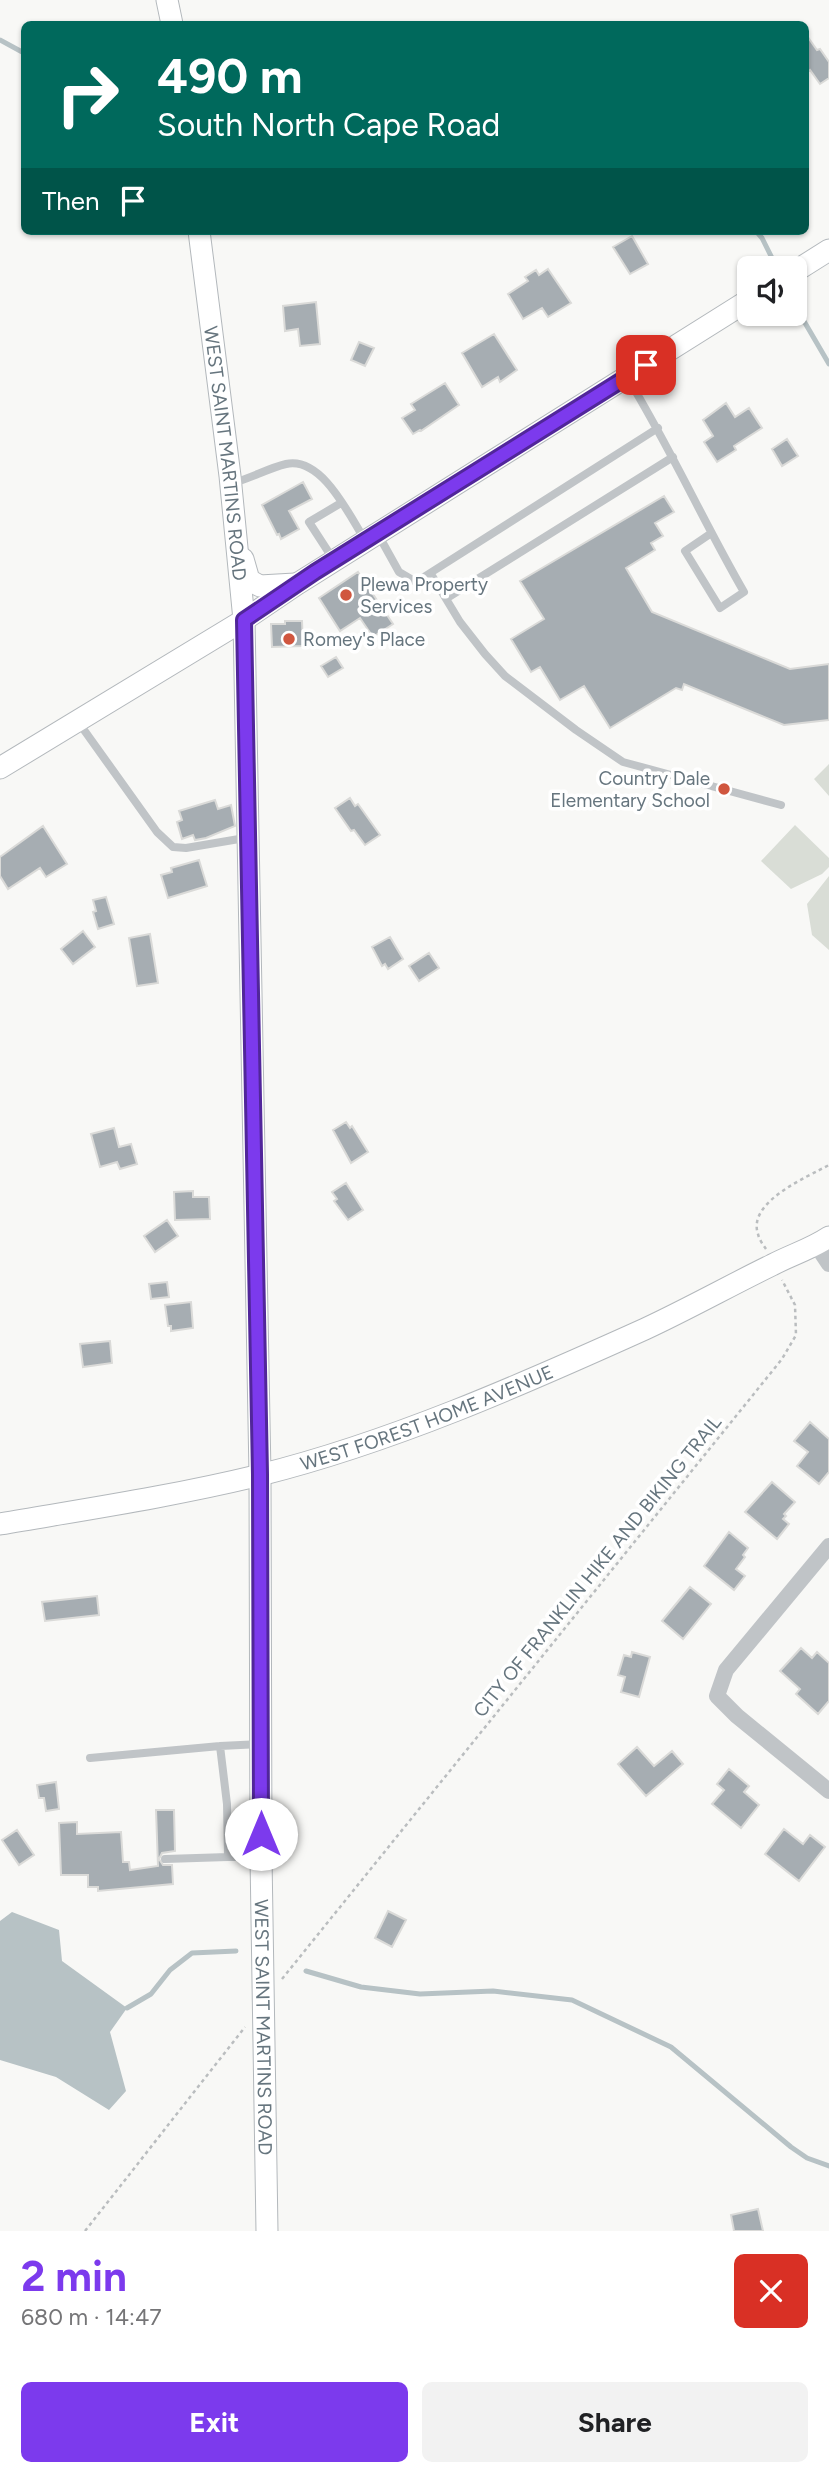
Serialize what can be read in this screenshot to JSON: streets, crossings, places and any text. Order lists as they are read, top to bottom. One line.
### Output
{"streets":{"street":["WEST SAINT MARTINS ROAD","WEST FOREST HOME AVENUE"],"path":["CITY OF FRANKLIN HIKE AND BIKING TRAIL"]},"crossings":[["WEST SAINT MARTINS ROAD","WEST FOREST HOME AVENUE"],["WEST FOREST HOME AVENUE","CITY OF FRANKLIN HIKE AND BIKING TRAIL"]],"places":["Plewa Property Services","Romey's Place","Country Dale Elementary School"],"page":{"turn":["490 m","South North Cape Road"],"then":"Then","heading":["2 min","680 m · 14:47"],"buttons":["Exit","Share"]}}
